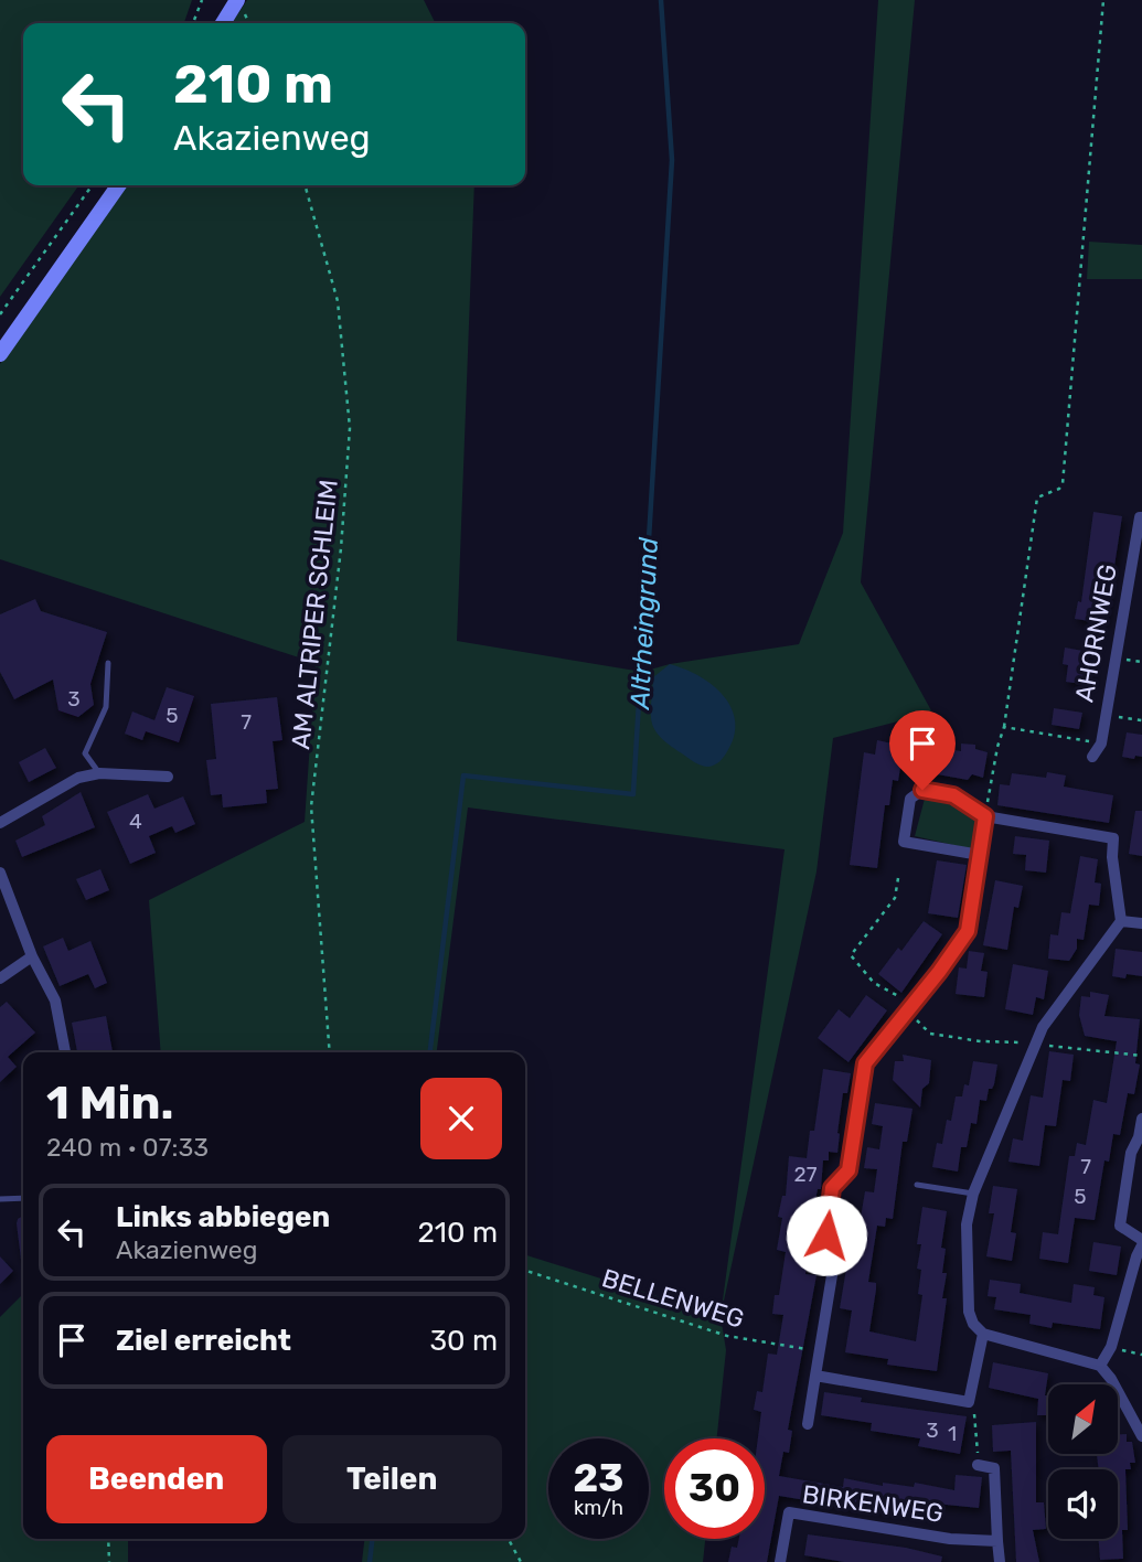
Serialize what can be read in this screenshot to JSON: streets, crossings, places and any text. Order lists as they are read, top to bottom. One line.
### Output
{"streets":{"street":["AHORNWEG","BIRKENWEG"],"path":["AM ALTRIPER SCHLEIM","BELLENWEG"]},"water":["Altrheingrund"],"house_numbers":["3","5","7","4","7","27","5","3","1"],"north":"top right","page":{"turn":["210 m","Akazienweg"],"heading":["1 Min.","240 m · 07:33"],"list":[{"name":"Links abbiegen","note":"Akazienweg","value":"210 m"},{"name":"Ziel erreicht","value":"30 m"}],"buttons":["Beenden","Teilen"],"speed":"23 km/h","limit":"30"}}
